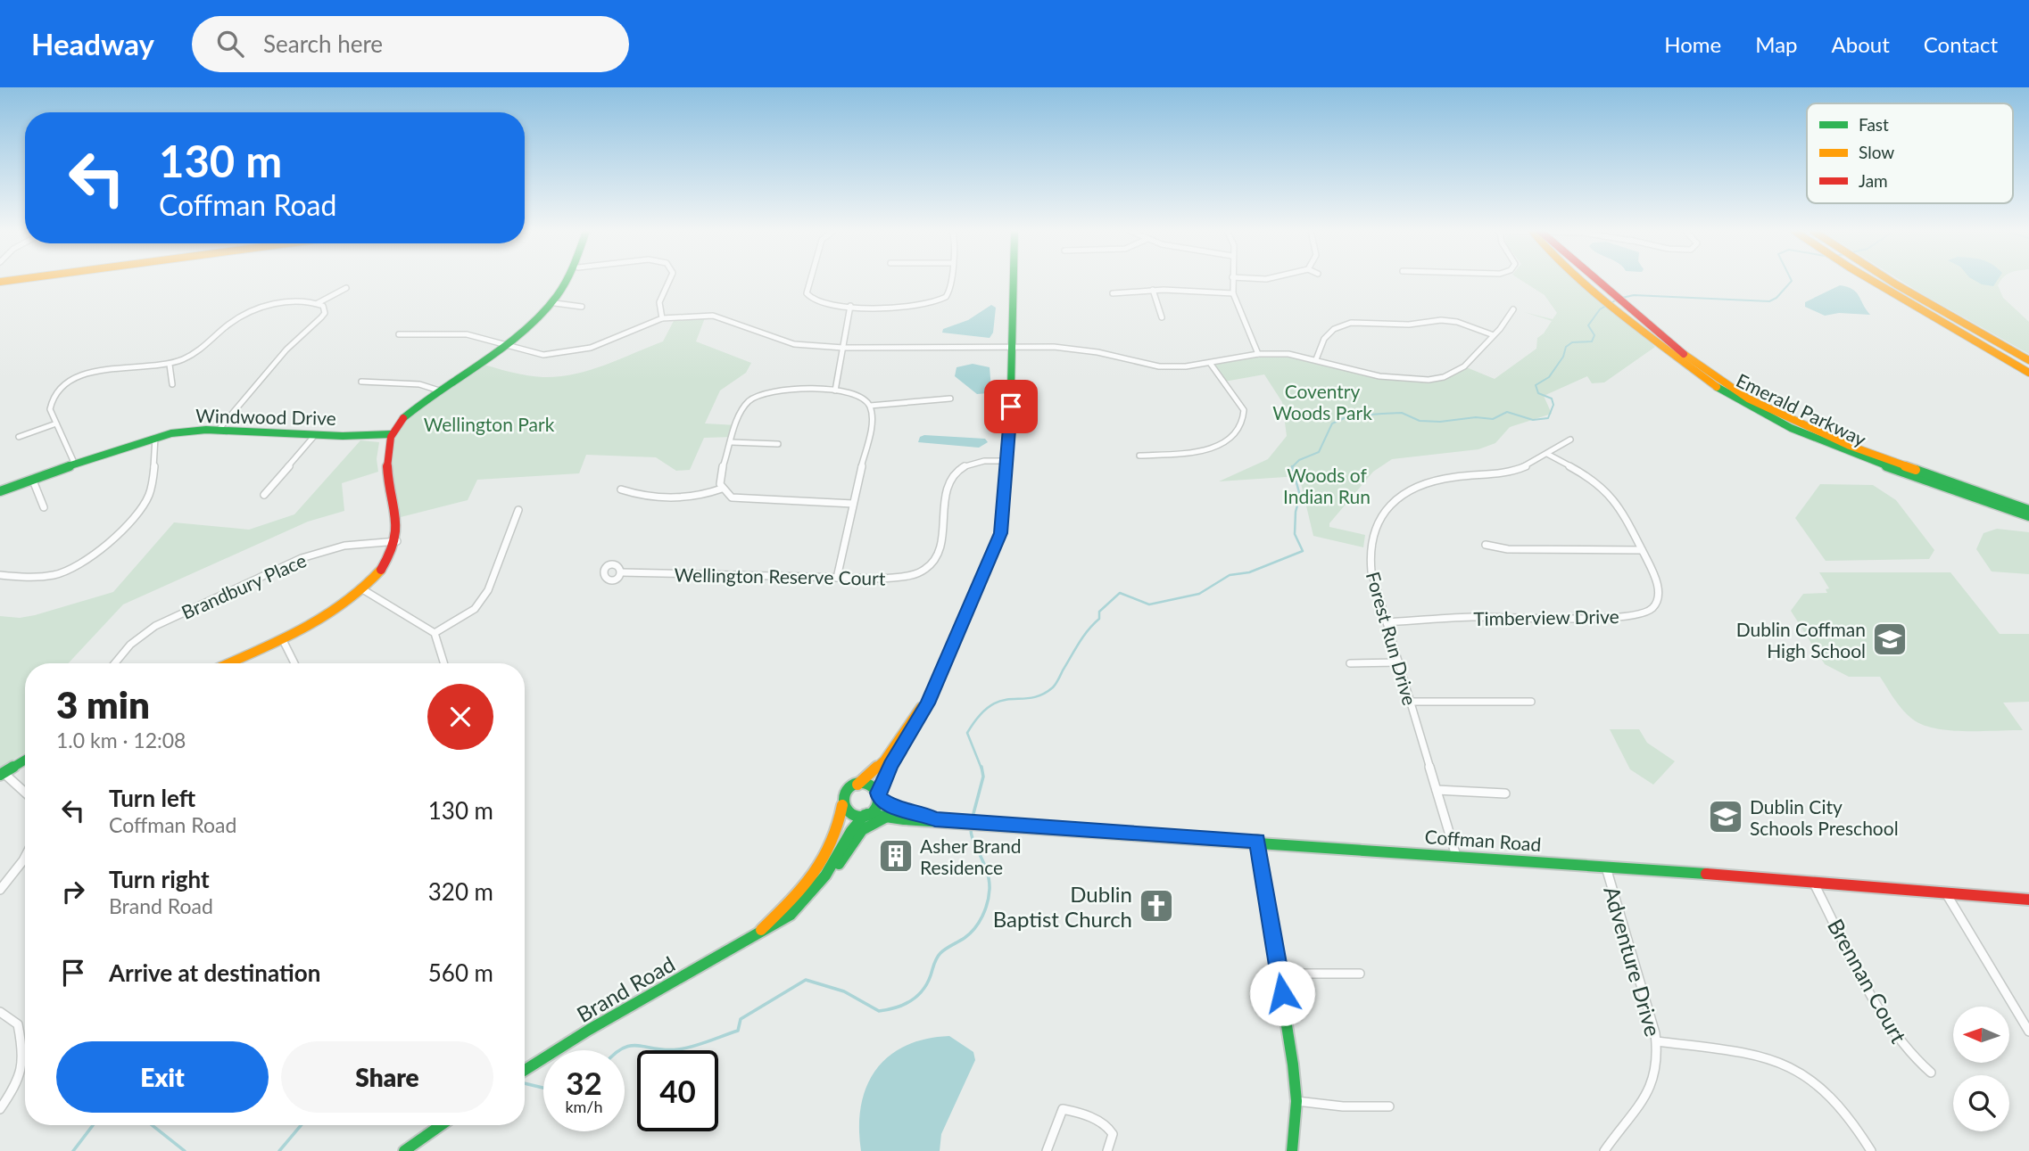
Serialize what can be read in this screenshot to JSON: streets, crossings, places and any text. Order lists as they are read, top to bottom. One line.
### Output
{"streets":{"main road":["Emerald Parkway","Windwood Drive","Coffman Road","Brand Road"],"street":["Wellington Reserve Court","Brandbury Place","Timberview Drive","Forest Run Drive","Adventure Drive","Brennan Court"]},"crossings":[["Timberview Drive","Forest Run Drive"],["Forest Run Drive","Coffman Road"],["Coffman Road","Adventure Drive"],["Coffman Road","Brennan Court"],["Coffman Road","Brand Road"]],"parks":["Coventry Woods Park","Wellington Park","Woods of Indian Run"],"places":{"school or university":["Dublin Coffman High School","Dublin City Schools Preschool"],"building":["Asher Brand Residence"],"church":["Dublin Baptist Church"]},"legend":["Fast","Slow","Jam"],"north":"left","page":{"header":"Headway","search":"Search here","nav":["Home","Map","About","Contact"],"turn":["130 m","Coffman Road"],"heading":["3 min","1.0 km · 12:08"],"list":[{"name":"Turn left","note":"Coffman Road","value":"130 m"},{"name":"Turn right","note":"Brand Road","value":"320 m"},{"name":"Arrive at destination","value":"560 m"}],"buttons":["Exit","Share"],"speed":"32 km/h","limit":"40"}}
